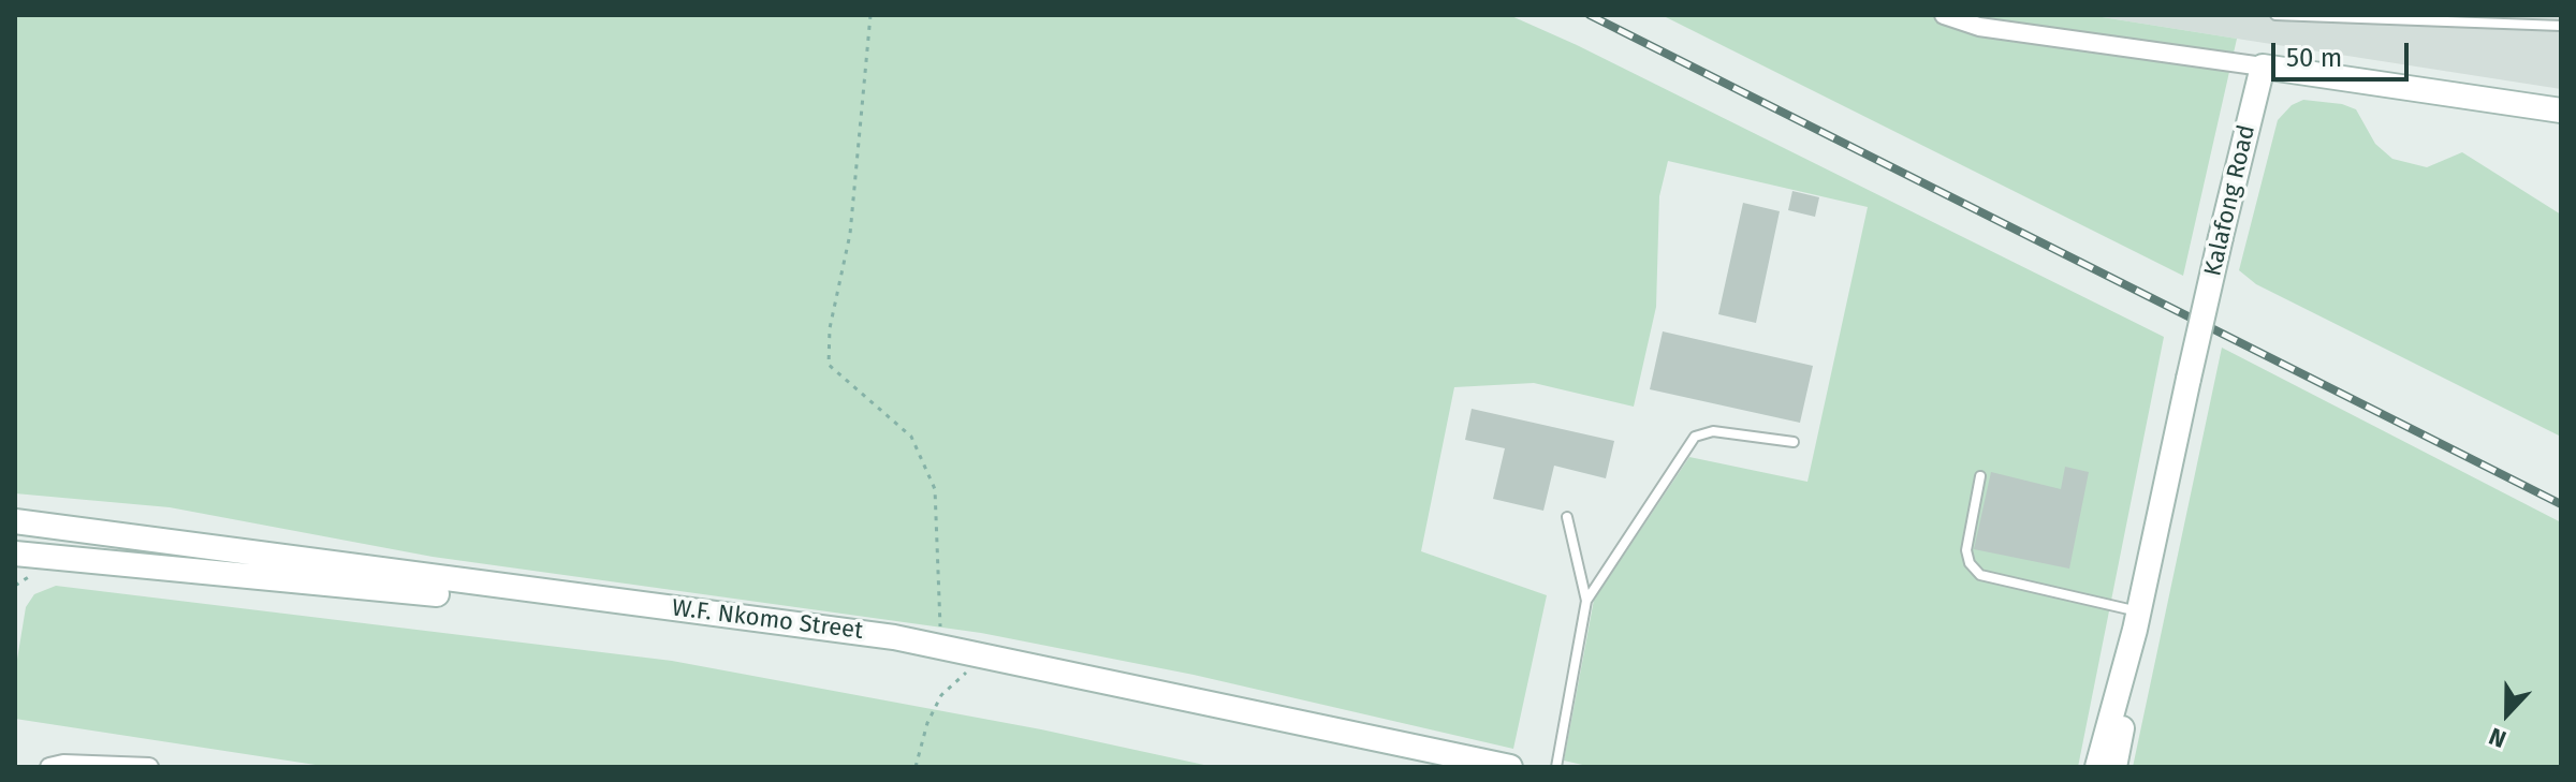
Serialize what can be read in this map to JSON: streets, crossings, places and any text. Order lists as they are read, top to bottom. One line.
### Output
{"streets":{"main road":["Kalafong Road","W.F. Nkomo Street"]},"scale_bar":"50 m","north":"bottom"}
